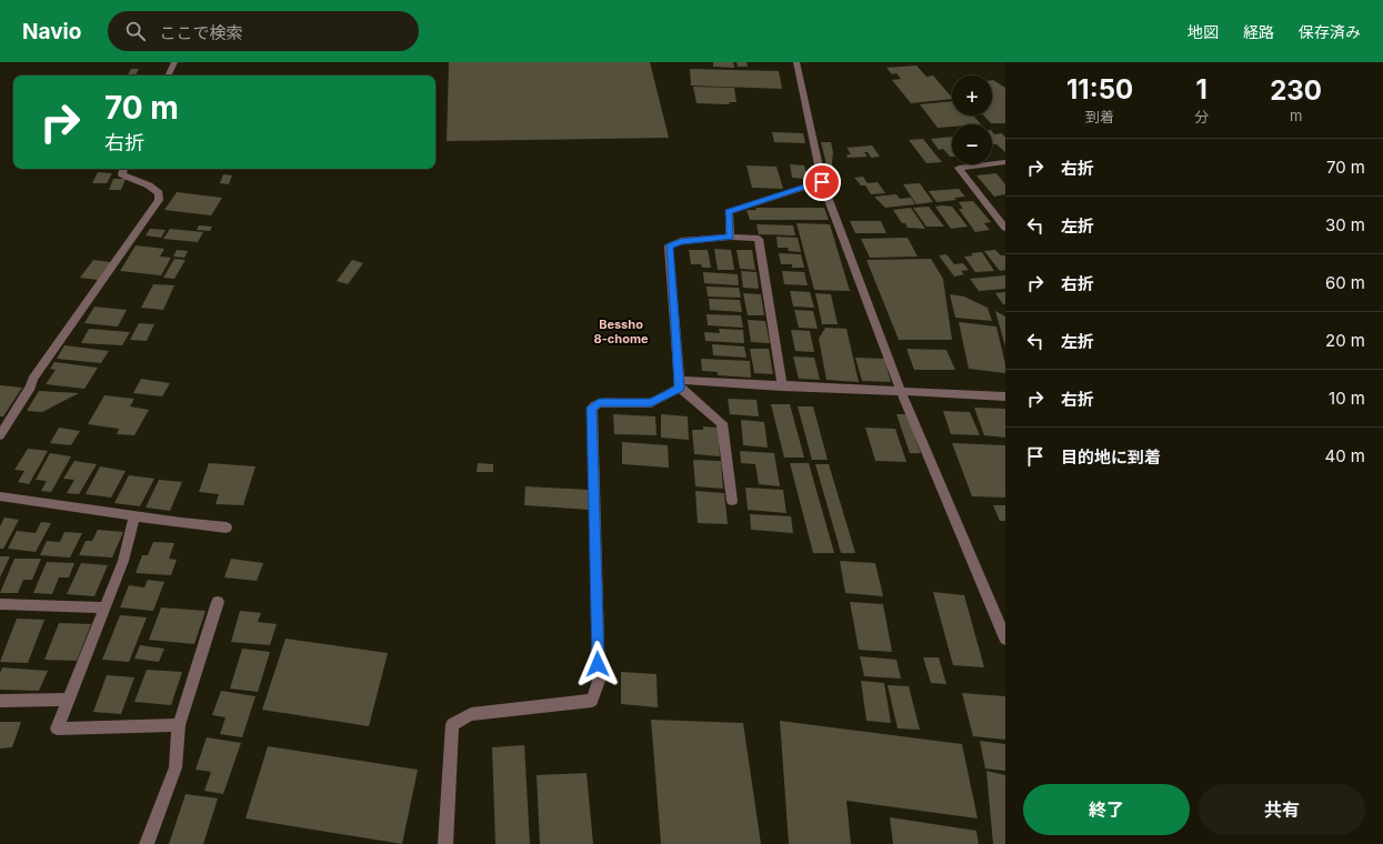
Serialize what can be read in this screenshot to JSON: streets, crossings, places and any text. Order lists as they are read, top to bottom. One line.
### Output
{"districts":["Bessho 8-chome"],"page":{"header":"Navio","search":"ここで検索","nav":["地図","経路","保存済み"],"eta":["11:50","到着","1","分","230","m"],"map_buttons":["+","−"],"turn":["70 m","右折"],"list":[{"name":"右折","value":"70 m"},{"name":"左折","value":"30 m"},{"name":"右折","value":"60 m"},{"name":"左折","value":"20 m"},{"name":"右折","value":"10 m"},{"name":"目的地に到着","value":"40 m"}],"buttons":["終了","共有"]}}
